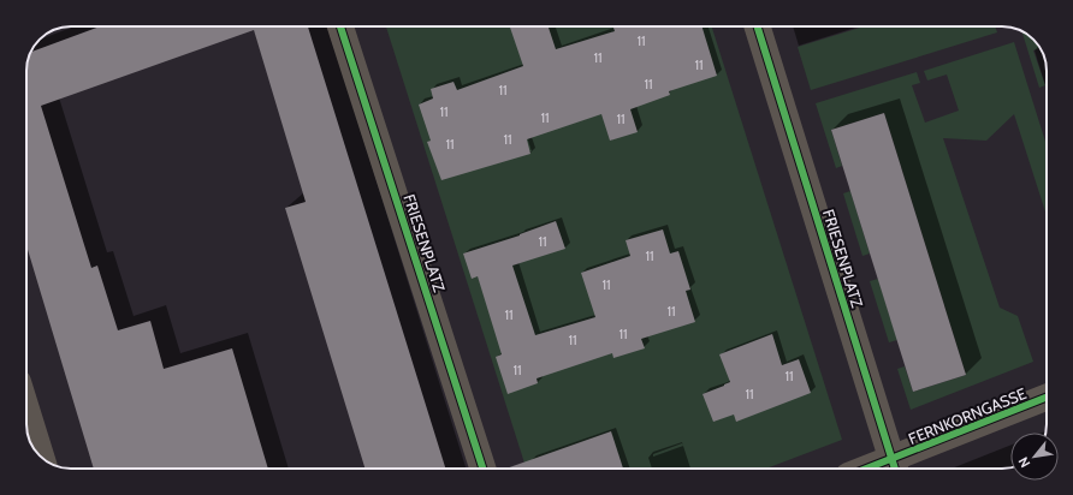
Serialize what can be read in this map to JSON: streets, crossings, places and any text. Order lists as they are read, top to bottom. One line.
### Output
{"streets":{"street":["FRIESENPLATZ","FERNKORNGASSE"]},"crossings":[["FRIESENPLATZ","FERNKORNGASSE"]],"house_numbers":["11","11","11","11","11","11","11","11","11","11","11","11","11","11","11","11","11","11","11","11"],"north":"bottom left"}
